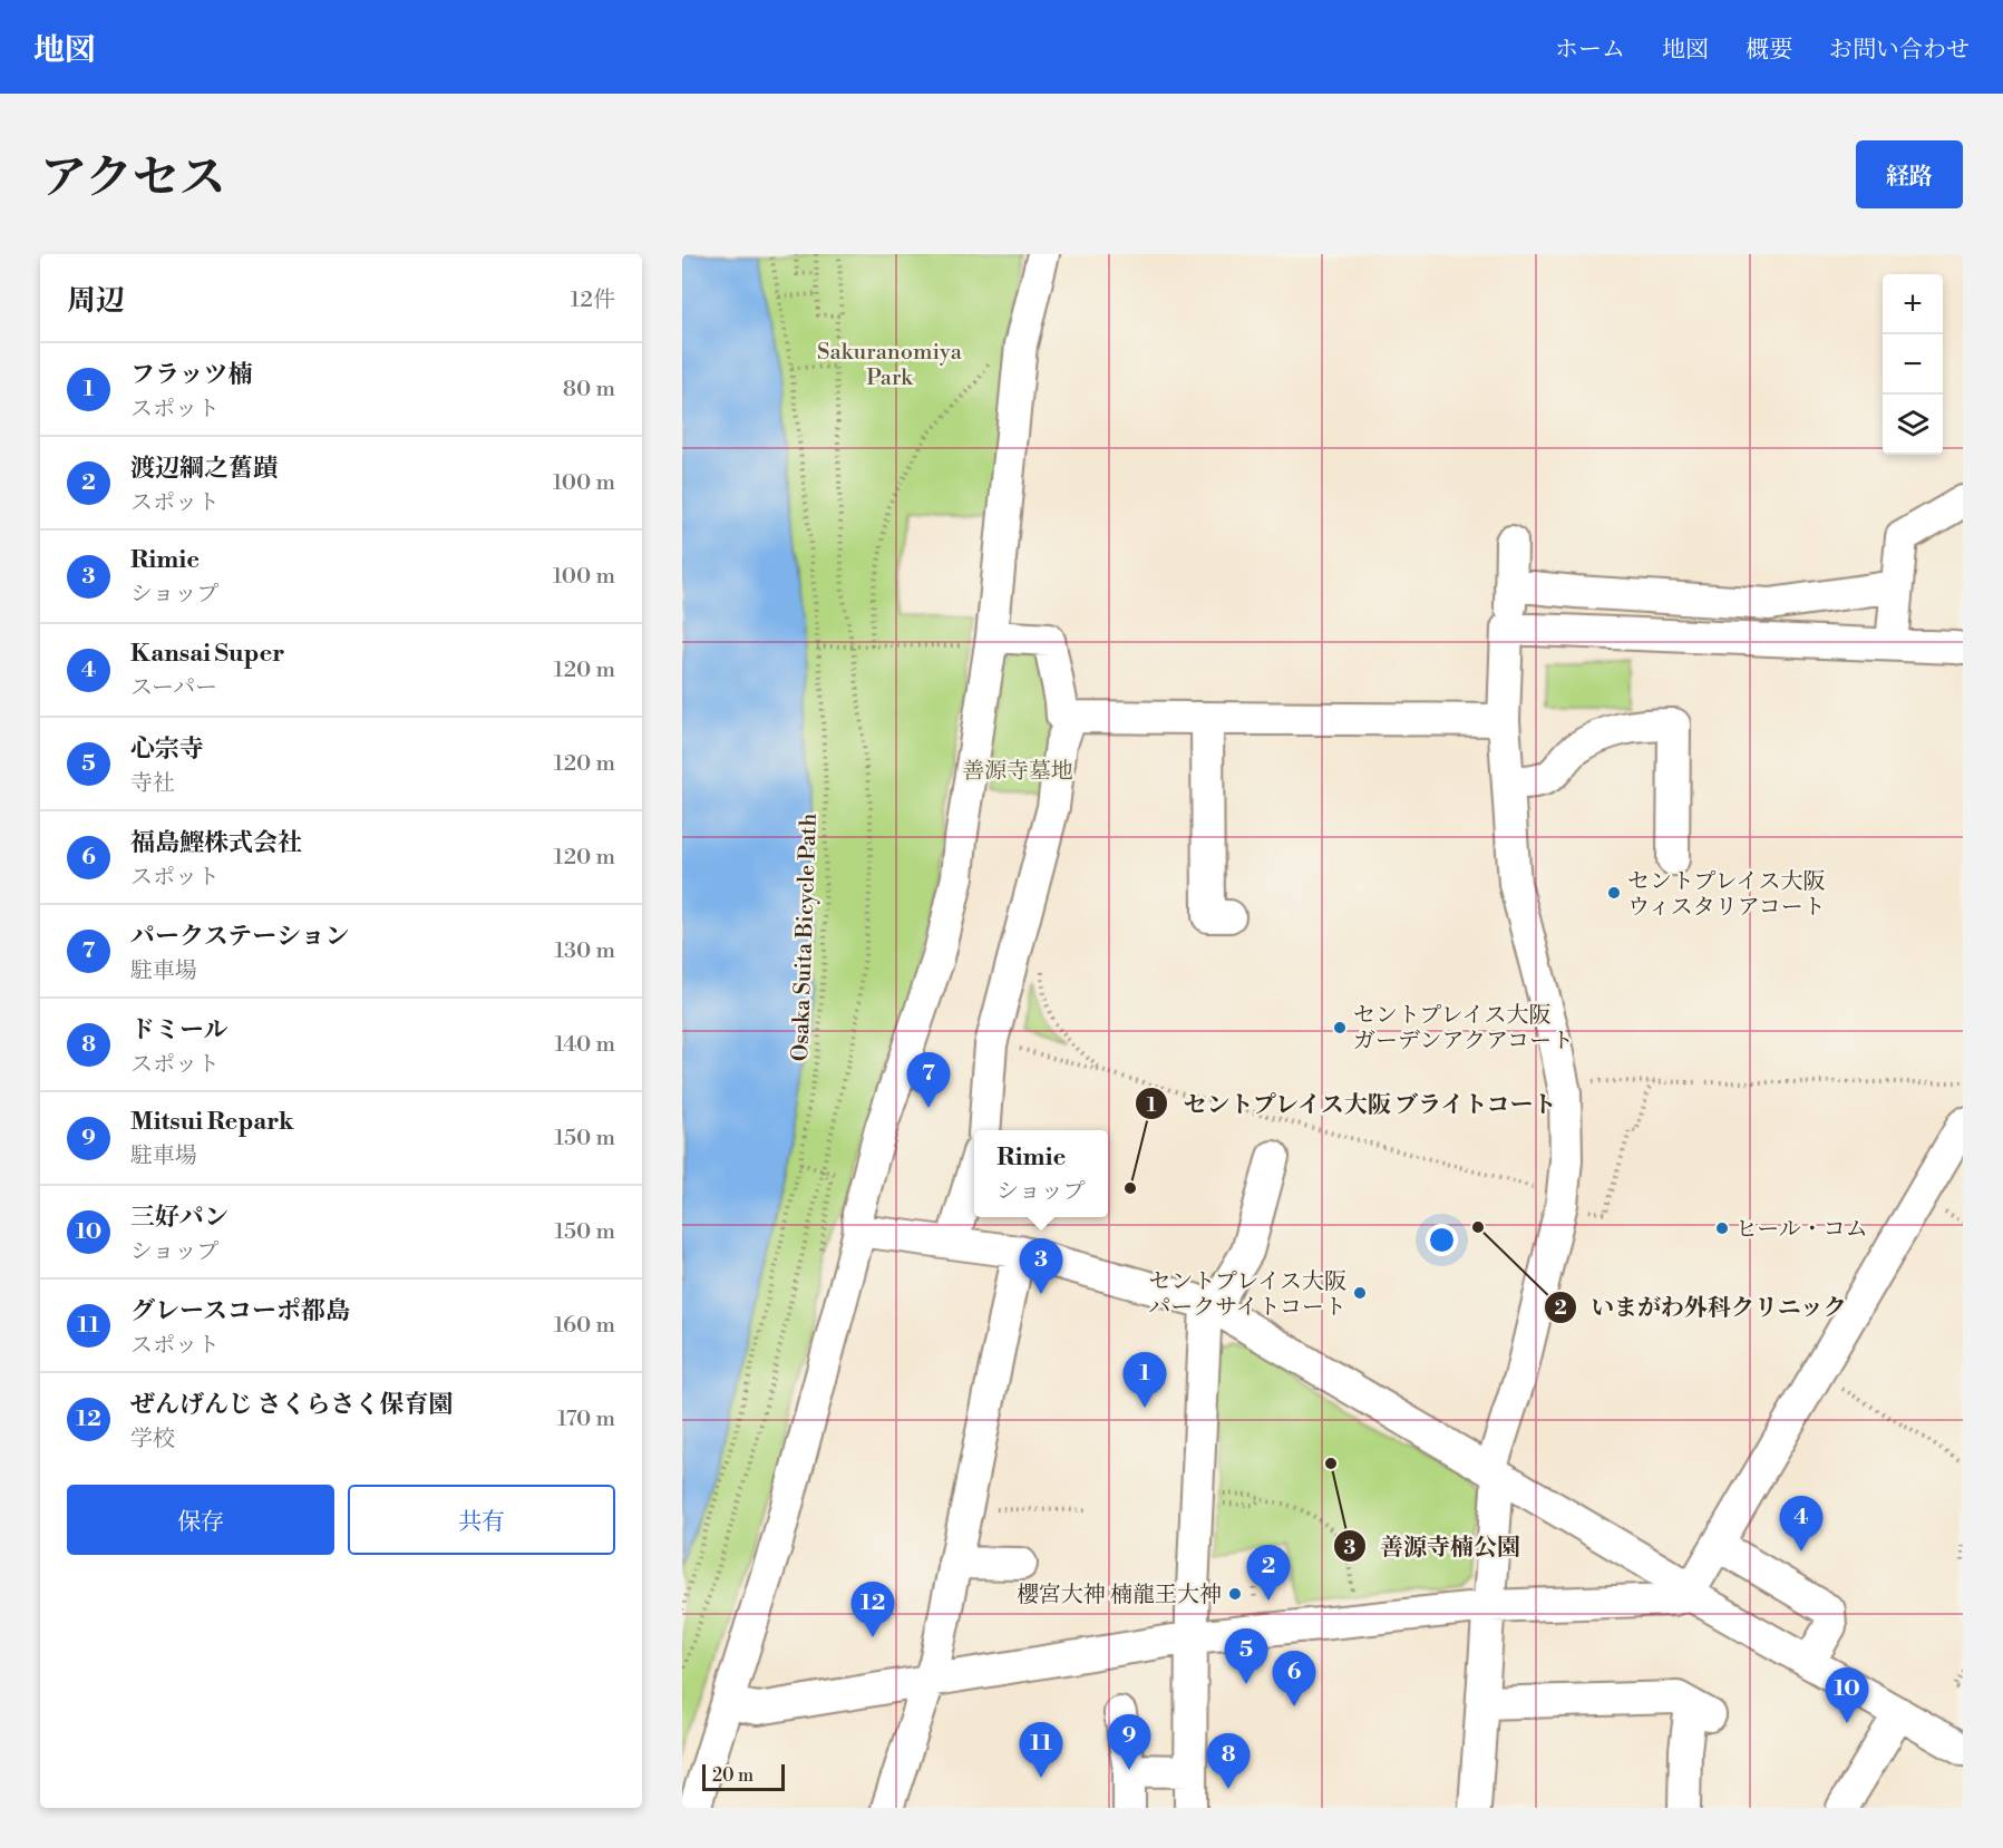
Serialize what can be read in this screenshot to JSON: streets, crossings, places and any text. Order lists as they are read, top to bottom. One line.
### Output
{"streets":{"path":["Osaka Suita Bicycle Path"]},"parks":["Sakuranomiya Park","善源寺墓地"],"places":["セントプレイス大阪 ウィスタリアコート","セントプレイス大阪 ガーデンアクアコート","セントプレイス大阪 ブライトコート","いまがわ外科クリニック","ヒール・コム","セントプレイス大阪 パークサイトコート","善源寺楠公園","櫻宮大神 楠龍王大神"],"scale_bar":"20 m","page":{"header":"地図","nav":["ホーム","地図","概要","お問い合わせ"],"title":"アクセス","buttons":["経路",["保存","共有"]],"heading":["周辺","12件"],"map_buttons":["+","−"],"list":[{"mark":"1","name":"フラッツ楠","note":"スポット","value":"80 m"},{"mark":"2","name":"渡辺綱之舊蹟","note":"スポット","value":"100 m"},{"mark":"3","name":"Rimie","note":"ショップ","value":"100 m"},{"mark":"4","name":"Kansai Super","note":"スーパー","value":"120 m"},{"mark":"5","name":"心宗寺","note":"寺社","value":"120 m"},{"mark":"6","name":"福島鰹株式会社","note":"スポット","value":"120 m"},{"mark":"7","name":"パークステーション","note":"駐車場","value":"130 m"},{"mark":"8","name":"ドミール","note":"スポット","value":"140 m"},{"mark":"9","name":"Mitsui Repark","note":"駐車場","value":"150 m"},{"mark":"10","name":"三好パン","note":"ショップ","value":"150 m"},{"mark":"11","name":"グレースコーポ都島","note":"スポット","value":"160 m"},{"mark":"12","name":"ぜんげんじ さくらさく保育園","note":"学校","value":"170 m"}],"pins":["7","3","1","4","2","12","5","6","10","9","11","8"],"popup":["Rimie","ショップ"],"scale":"20 m"}}
